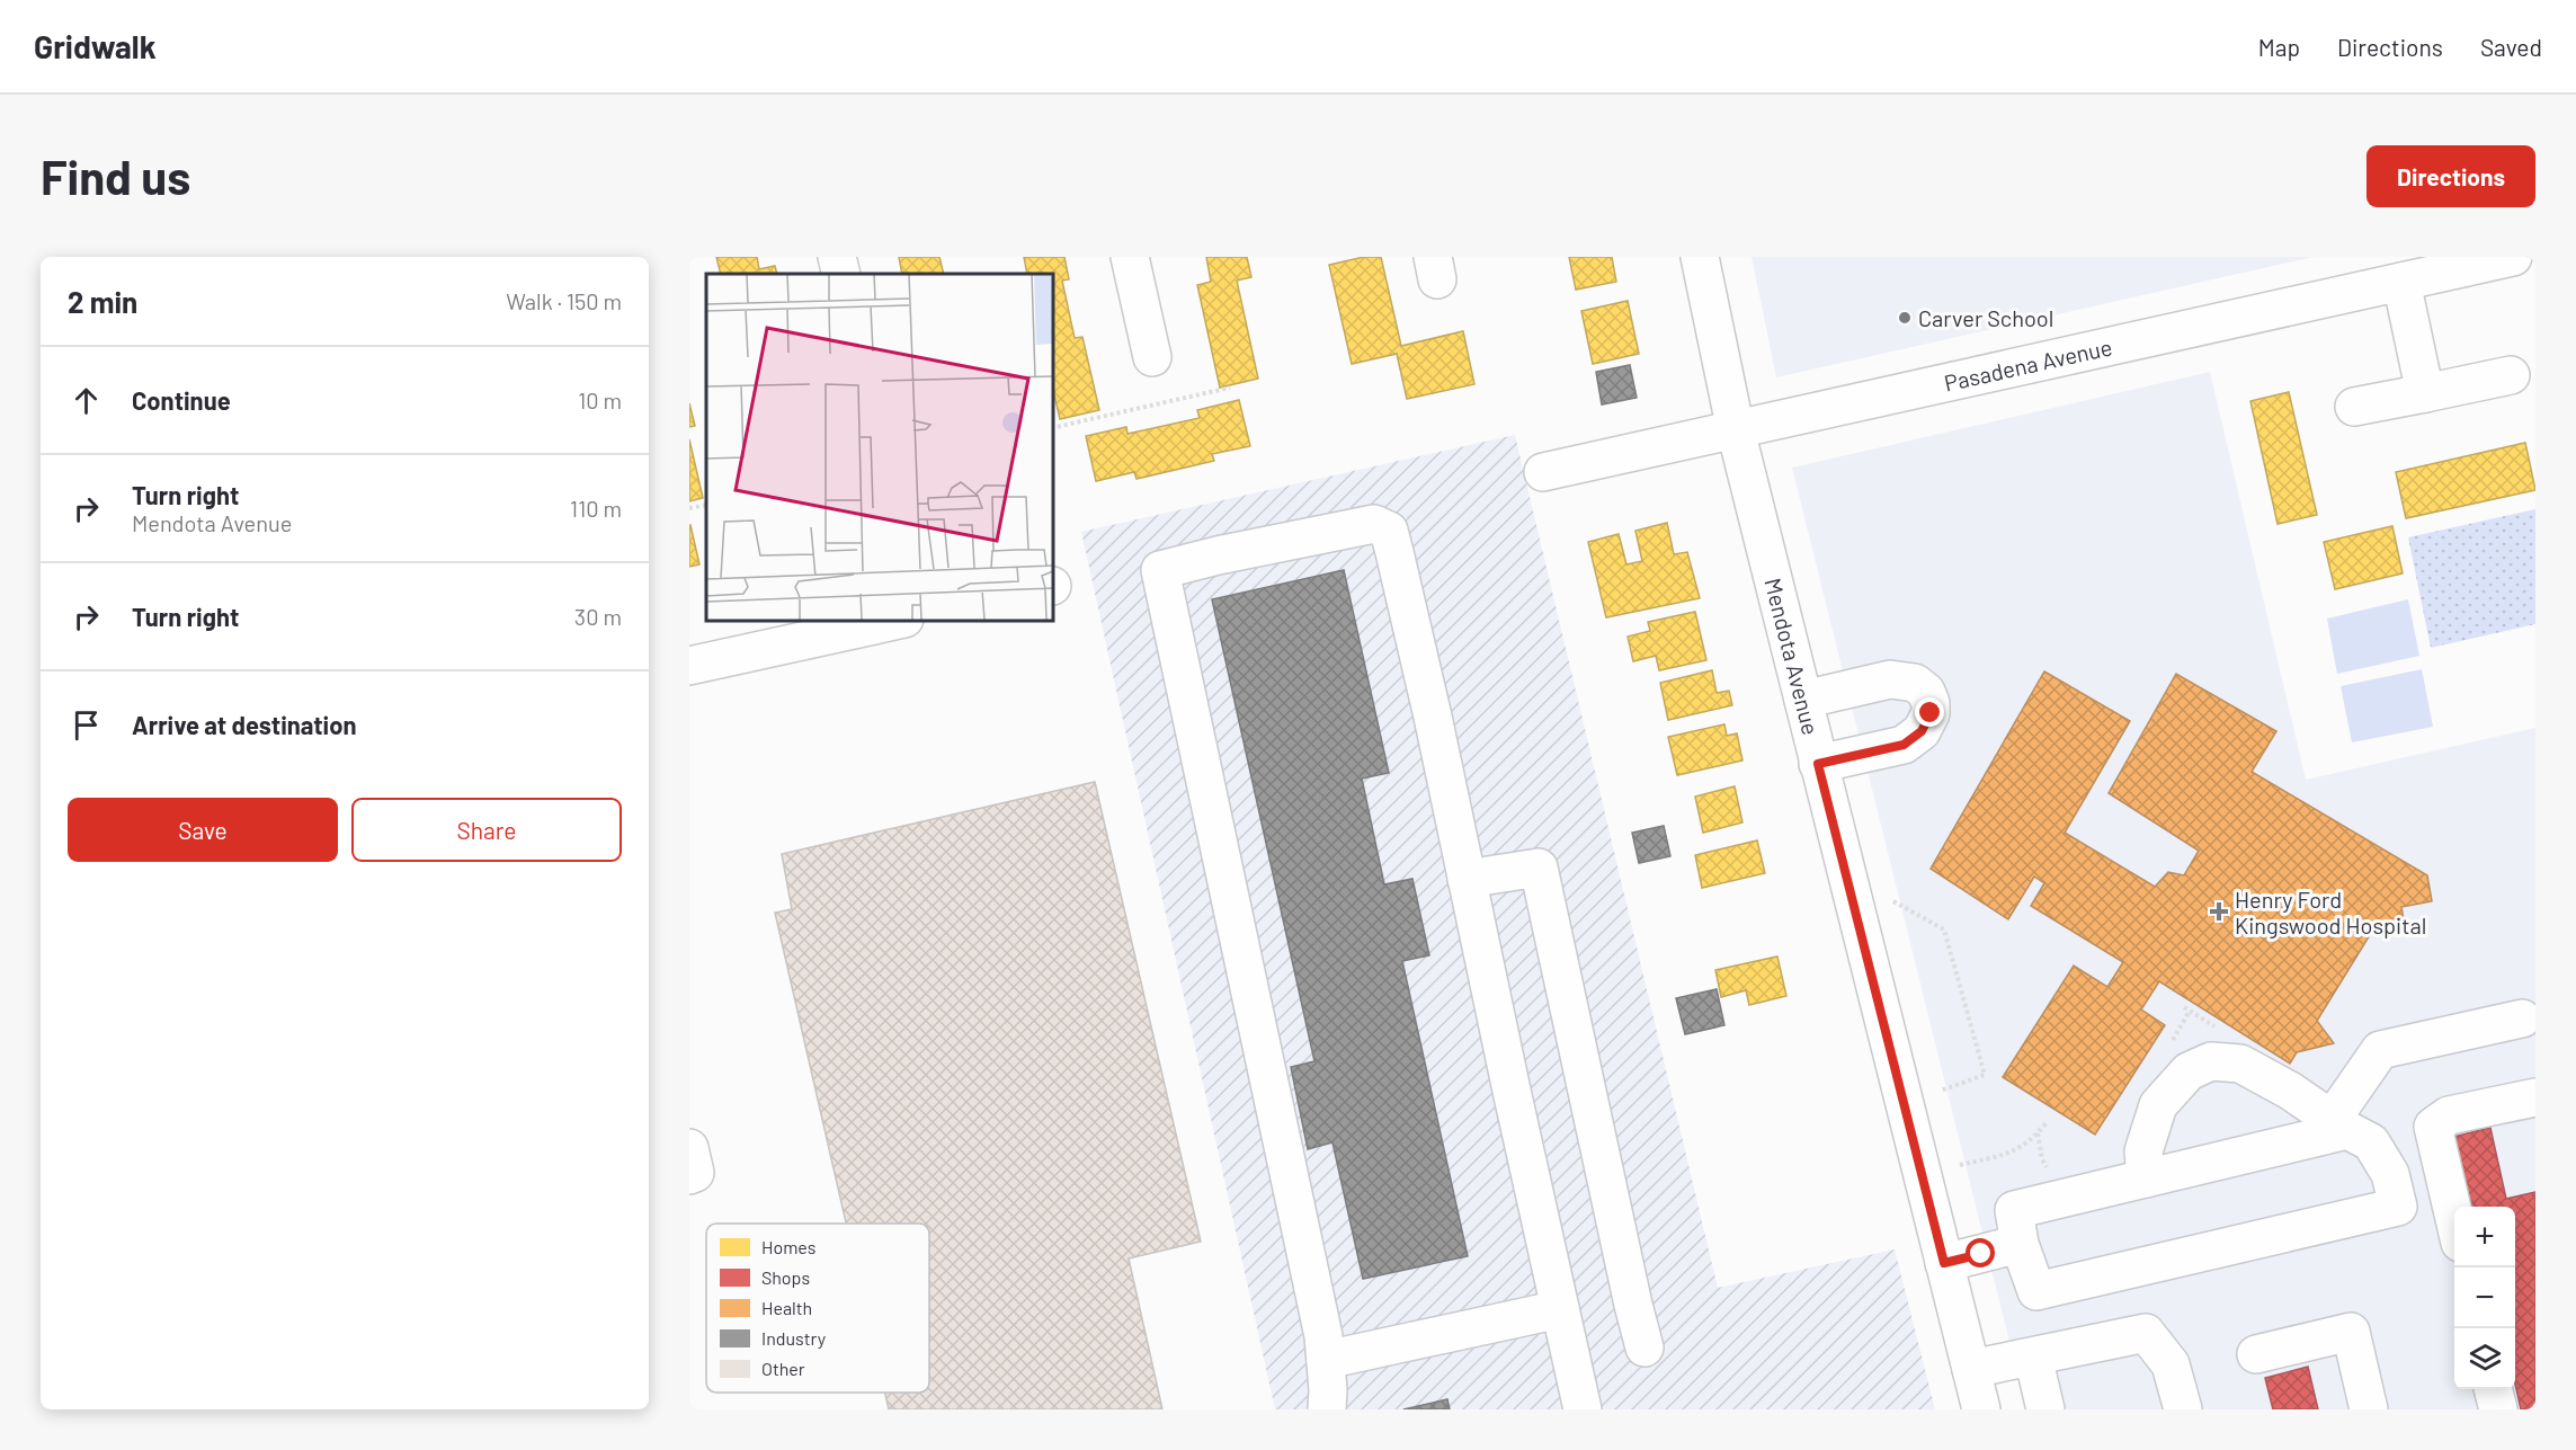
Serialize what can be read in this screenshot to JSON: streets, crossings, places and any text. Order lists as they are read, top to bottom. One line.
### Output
{"streets":{"street":["Pasadena Avenue","Mendota Avenue"]},"crossings":[["Pasadena Avenue","Mendota Avenue"]],"places":{"other":["Carver School"],"health":["Henry Ford Kingswood Hospital"]},"legend":["Homes","Shops","Health","Industry","Other"],"page":{"header":"Gridwalk","nav":["Map","Directions","Saved"],"buttons":["Directions",["Save","Share"]],"title":"Find us","heading":["2 min","Walk · 150 m"],"list":[["Continue","10 m"],["Turn right","Mendota Avenue","110 m"],["Turn right","30 m"],"Arrive at destination"],"map_buttons":["+","−"]}}
